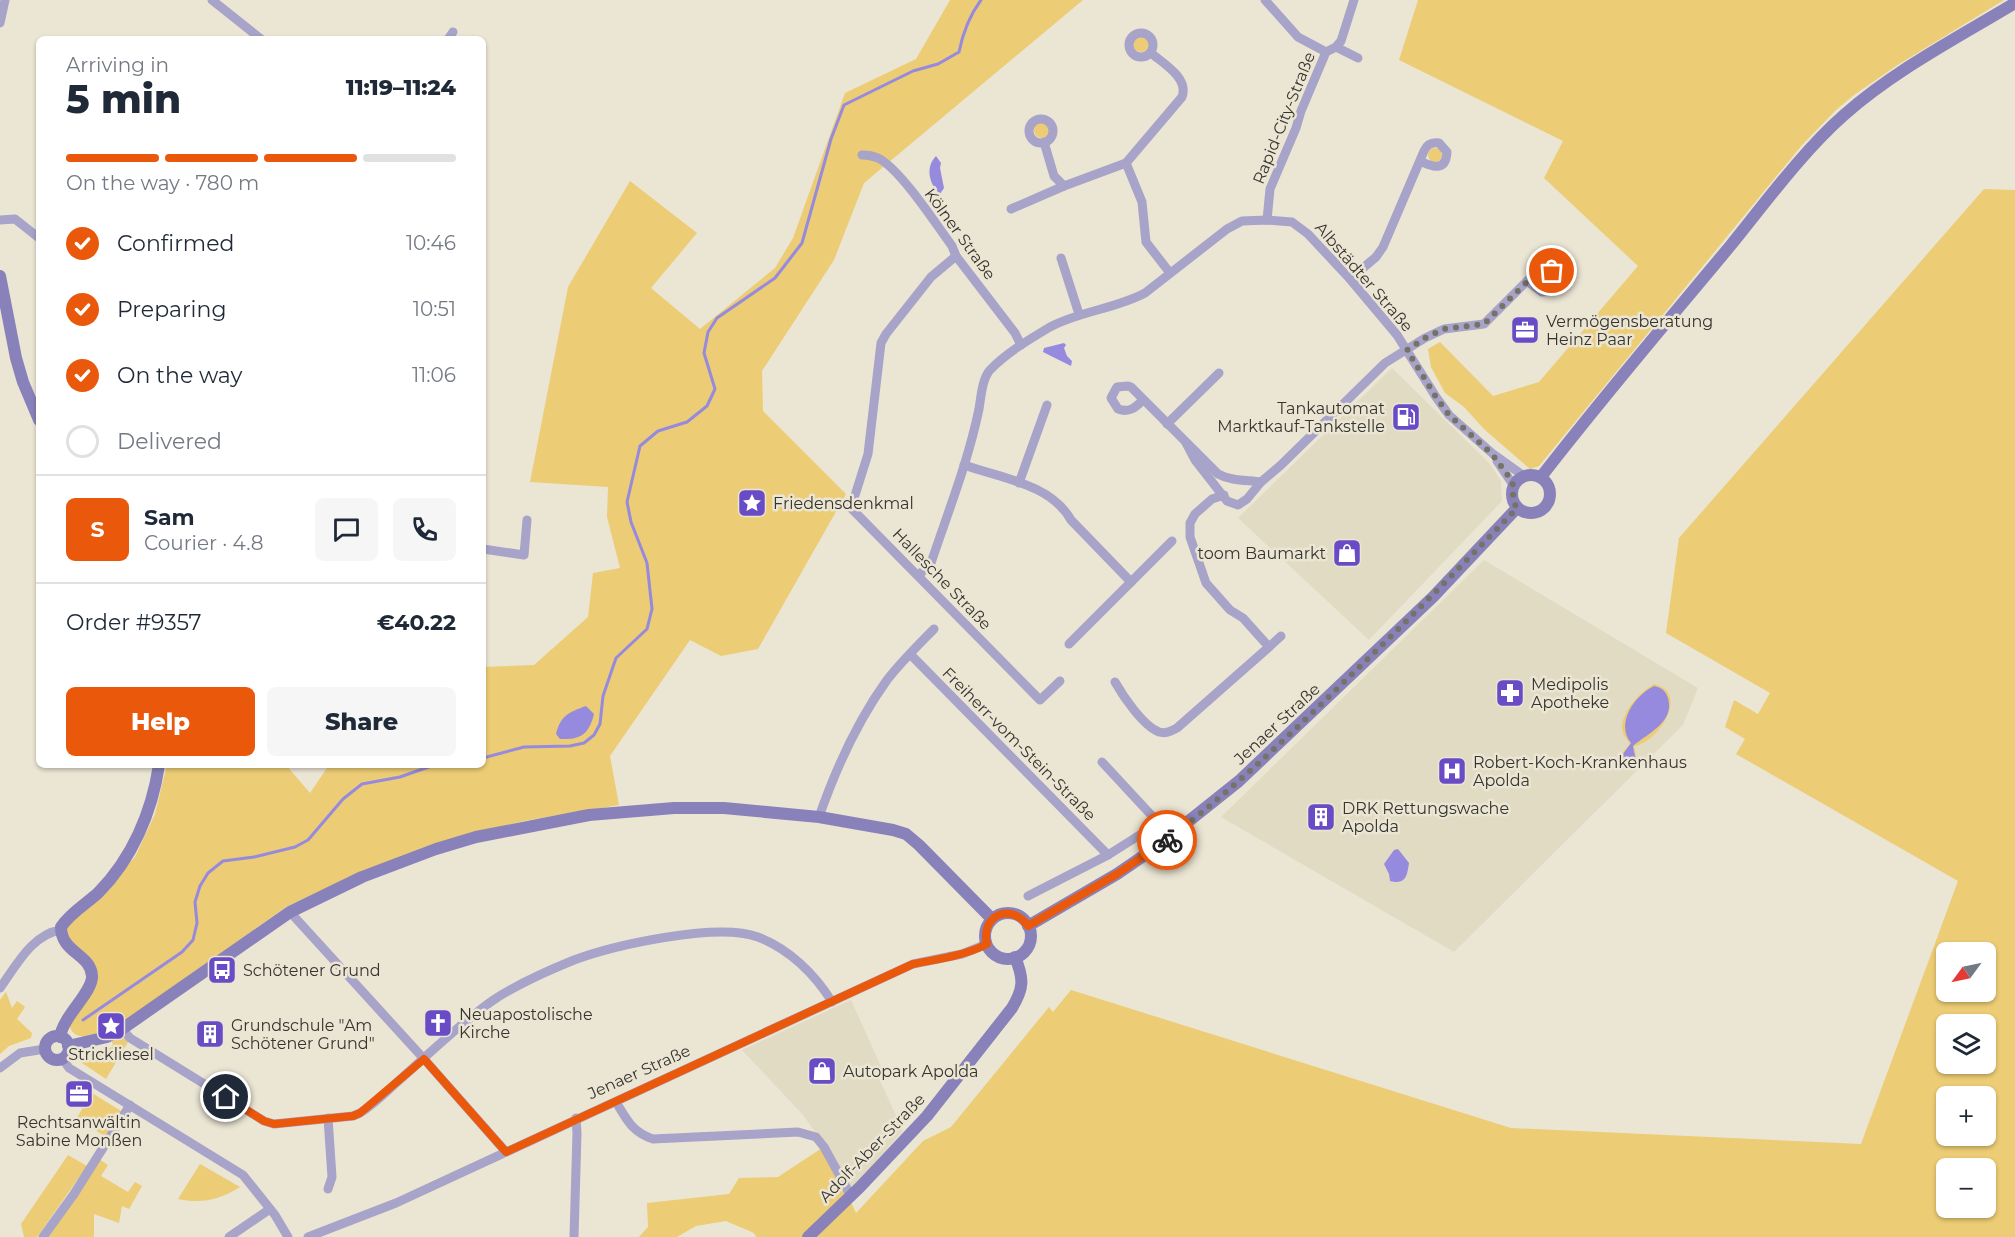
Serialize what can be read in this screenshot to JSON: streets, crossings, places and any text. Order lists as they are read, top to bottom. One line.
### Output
{"streets":{"main road":["Jenaer Straße","Adolf-Aber-Straße"],"street":["Rapid-City-Straße","Kölner Straße","Albstädter Straße","Hallesche Straße","Freiherr-vom-Stein-Straße"]},"crossings":[["Rapid-City-Straße","Albstädter Straße"],["Kölner Straße","Albstädter Straße"],["Kölner Straße","Hallesche Straße"],["Albstädter Straße","Hallesche Straße"],["Albstädter Straße","Jenaer Straße"],["Jenaer Straße","Adolf-Aber-Straße"]],"places":{"office":["Vermögensberatung Heinz Paar","Rechtsanwältin Sabine Monßen"],"fuel station":["Tankautomat Marktkauf-Tankstelle"],"place":["Friedensdenkmal","Strickliesel"],"shop":["toom Baumarkt","Autopark Apolda"],"pharmacy":["Medipolis Apotheke"],"hospital":["Robert-Koch-Krankenhaus Apolda"],"building":["DRK Rettungswache Apolda","Grundschule \"Am Schötener Grund\""],"bus stop":["Schötener Grund"],"church":["Neuapostolische Kirche"]},"north":"bottom left","page":{"heading":["5 min","Arriving in","11:19–11:24"],"panel":["Sam","Courier · 4.8","Order #9357","€40.22"],"bar":"On the way · 780 m","list":[["Confirmed","10:46"],["Preparing","10:51"],["On the way","11:06"],"Delivered"],"round":"S","buttons":["Help","Share"],"map_buttons":["+","−"]}}
